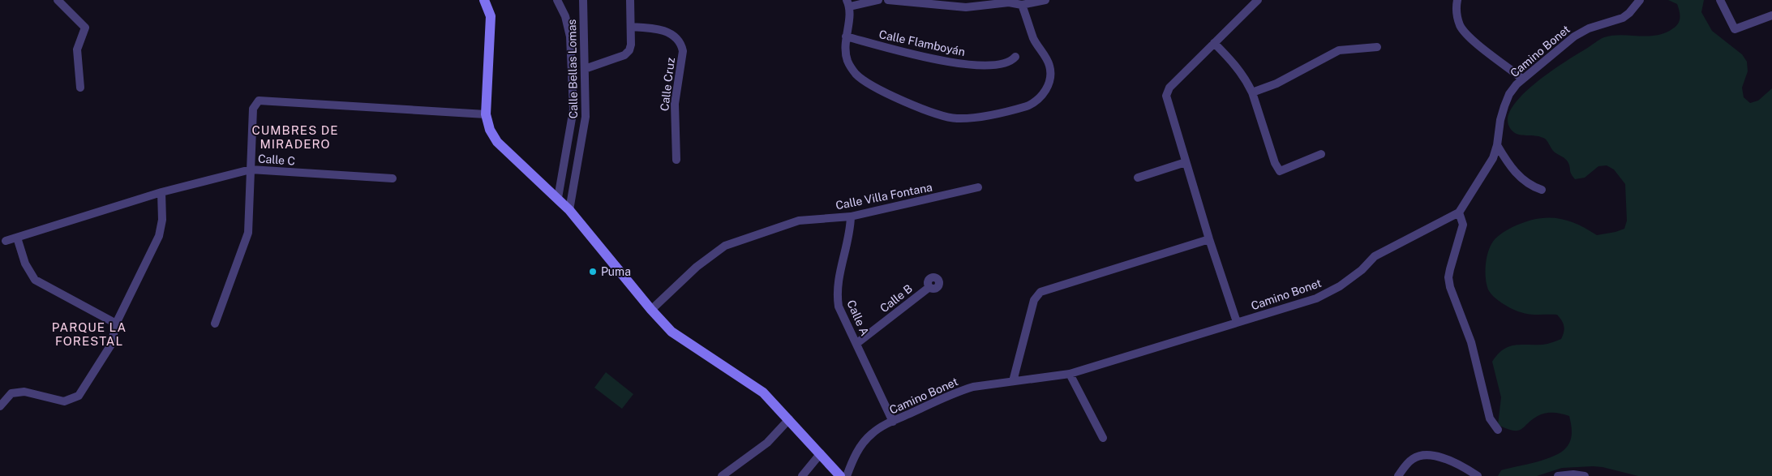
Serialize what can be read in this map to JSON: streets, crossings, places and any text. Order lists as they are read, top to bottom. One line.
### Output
{"streets":{"street":["Calle Flamboyán","Camino Bonet","Calle Bellas Lomas","Calle Cruz","Calle C","Calle Villa Fontana","Calle B","Calle A"]},"crossings":[["Camino Bonet","Calle A"],["Calle Villa Fontana","Calle A"],["Calle B","Calle A"]],"districts":["CUMBRES DE MIRADERO","PARQUE LA FORESTAL"],"places":["Puma"]}
